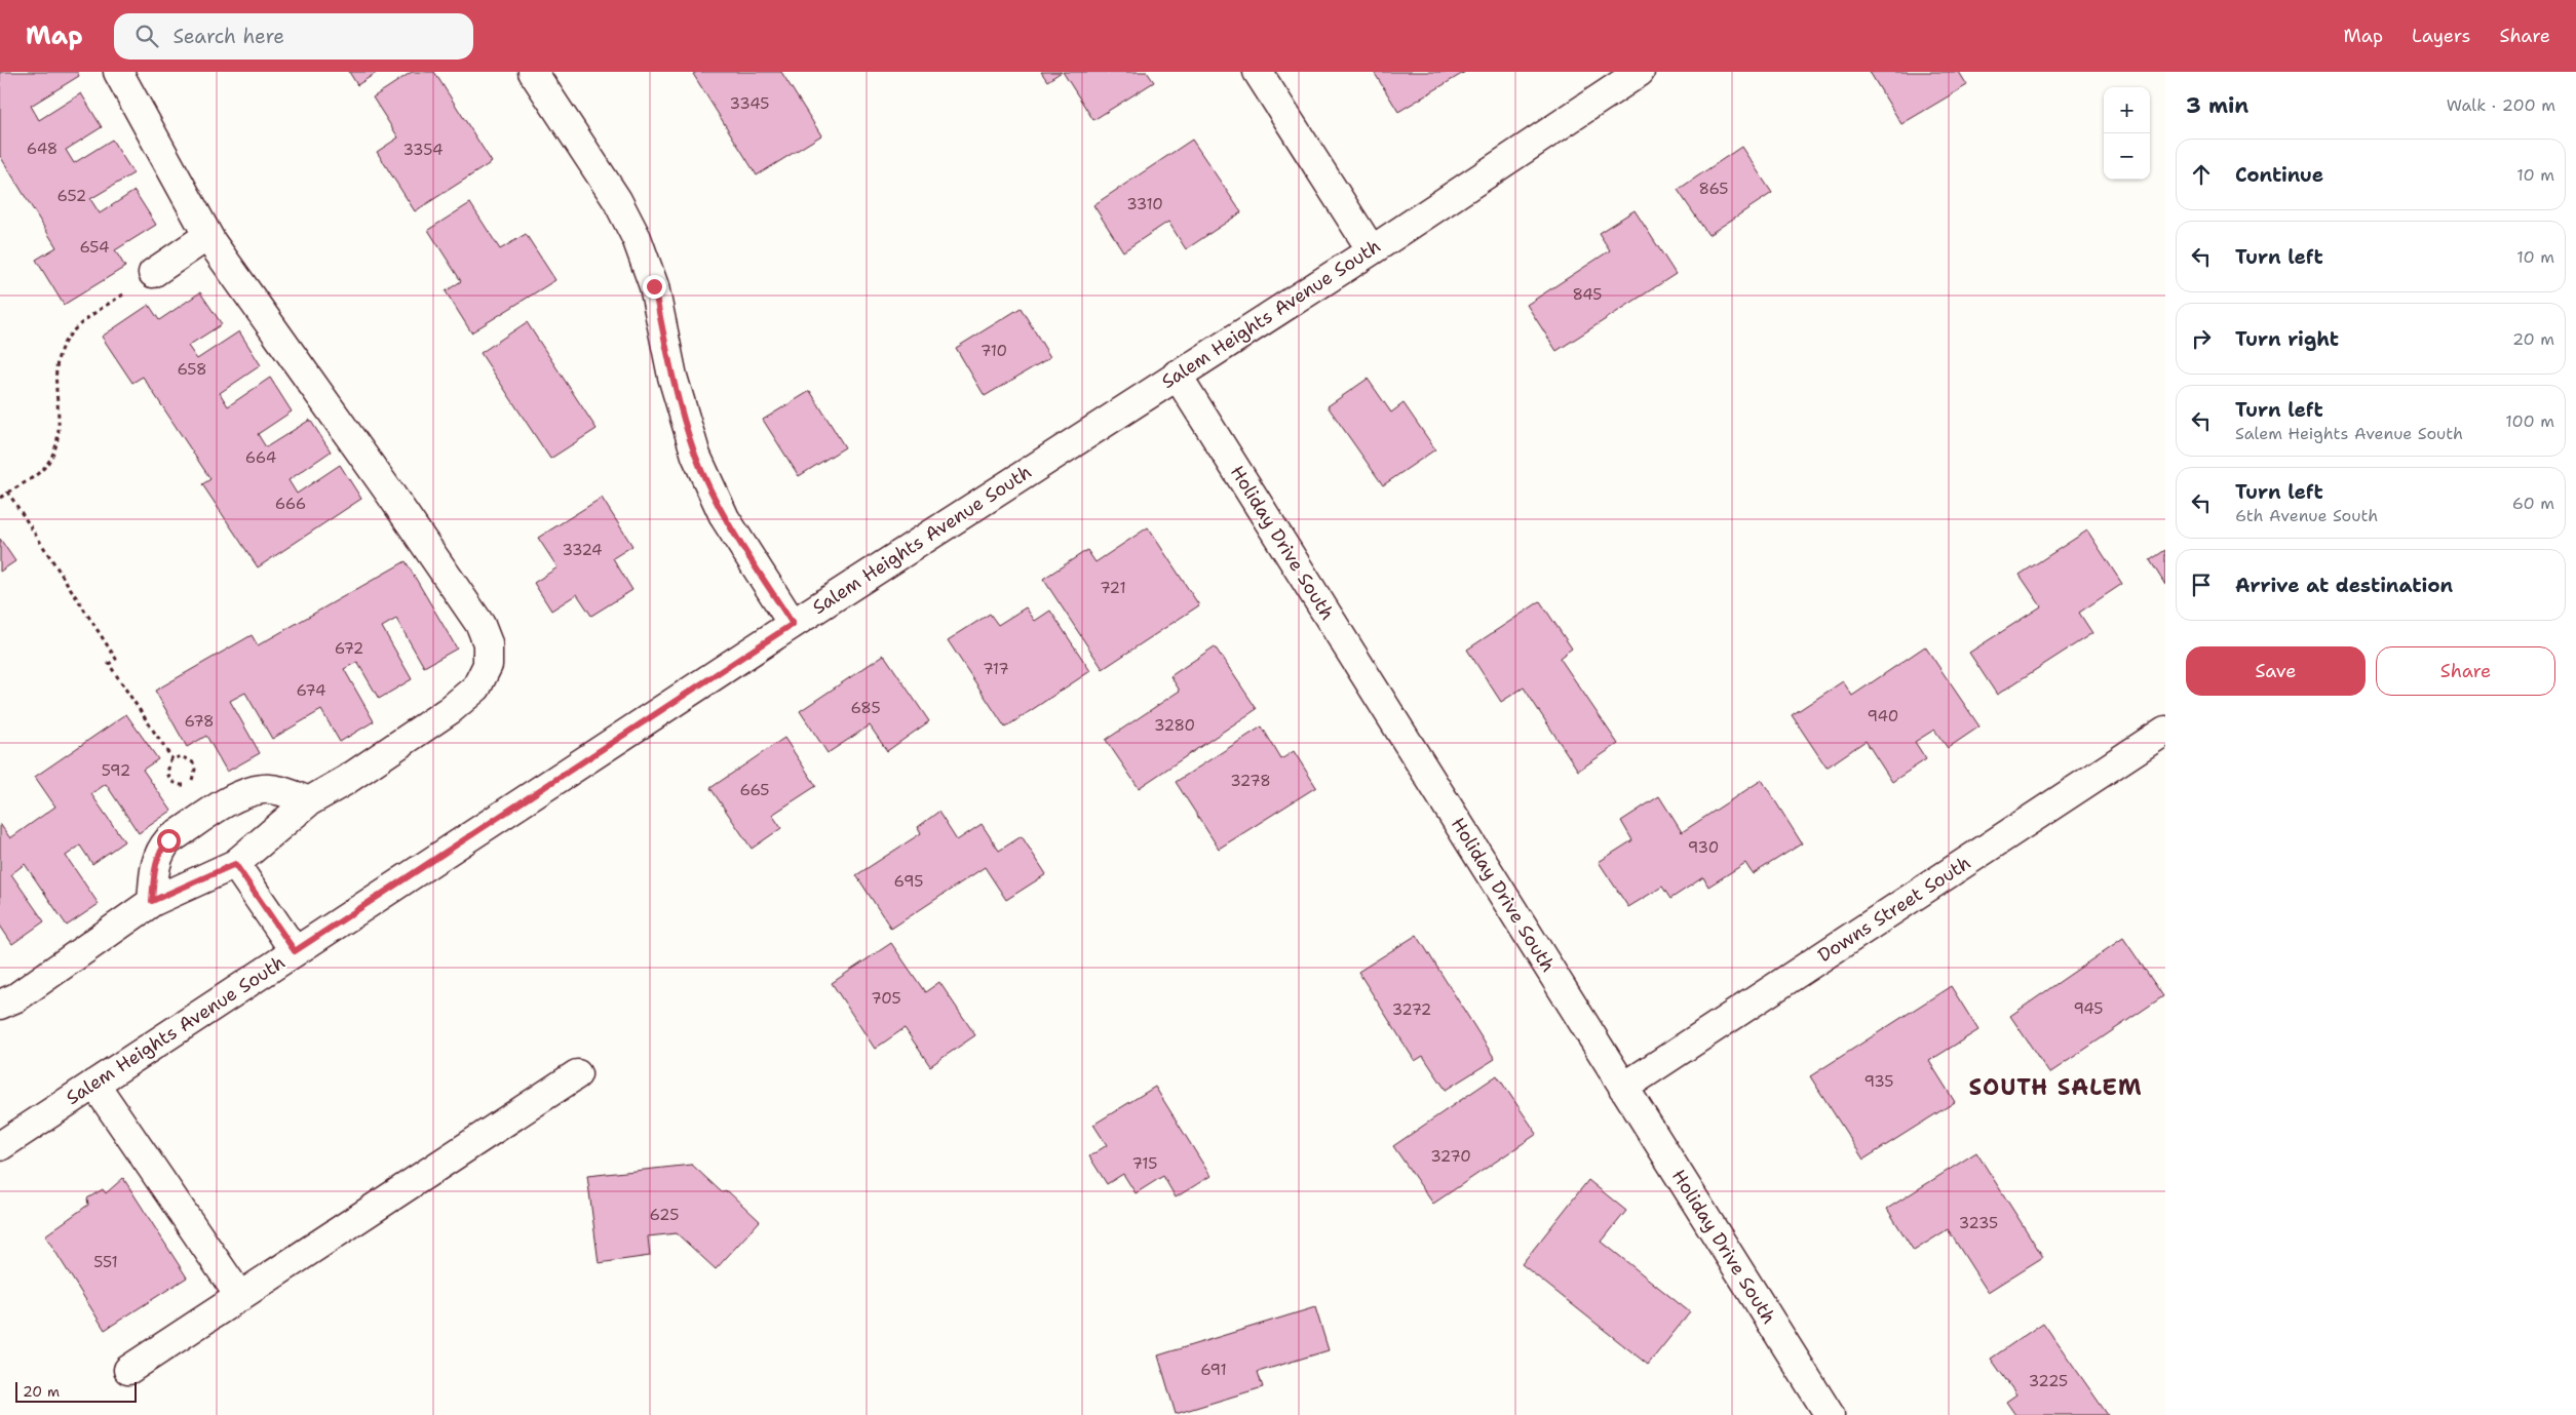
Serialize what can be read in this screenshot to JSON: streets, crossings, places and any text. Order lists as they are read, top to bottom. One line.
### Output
{"streets":{"street":["Salem Heights Avenue South","Holiday Drive South","Downs Street South"]},"crossings":[["Salem Heights Avenue South","Holiday Drive South"],["Holiday Drive South","Downs Street South"]],"districts":["SOUTH SALEM"],"house_numbers":["3345","648","3354","865","652","3310","654","845","710","658","664","666","3324","721","672","717","674","685","940","678","3280","592","3278","665","930","695","705","945","3272","935","3270","715","625","3235","551","691","3225"],"scale_bar":"20 m","page":{"header":"Map","search":"Search here","nav":["Map","Layers","Share"],"heading":["3 min","Walk · 200 m"],"map_buttons":["+","−"],"list":[["Continue","10 m"],["Turn left","10 m"],["Turn right","20 m"],["Turn left","Salem Heights Avenue South","100 m"],["Turn left","6th Avenue South","60 m"],"Arrive at destination"],"buttons":["Save","Share"],"scale":"20 m"}}
